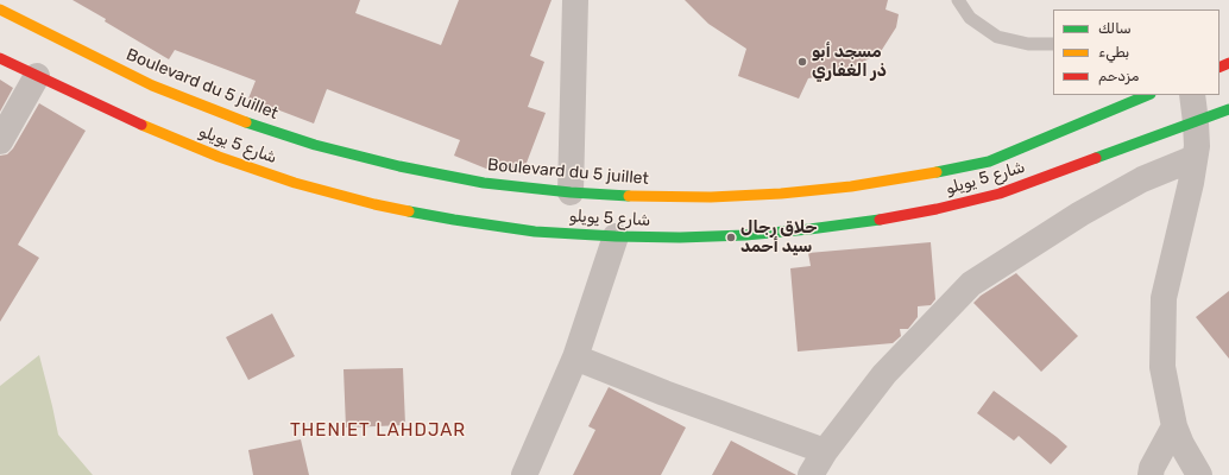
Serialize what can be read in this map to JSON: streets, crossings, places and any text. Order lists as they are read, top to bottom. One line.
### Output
{"streets":{"main road":["Boulevard du 5 juillet","شارع 5 يويلو"]},"districts":["THENIET LAHDJAR"],"places":["مسجد أبو ذر الغفاري","حلاق رجال سيد أحمد"],"legend":["سالك","بطيء","مزدحم"]}
